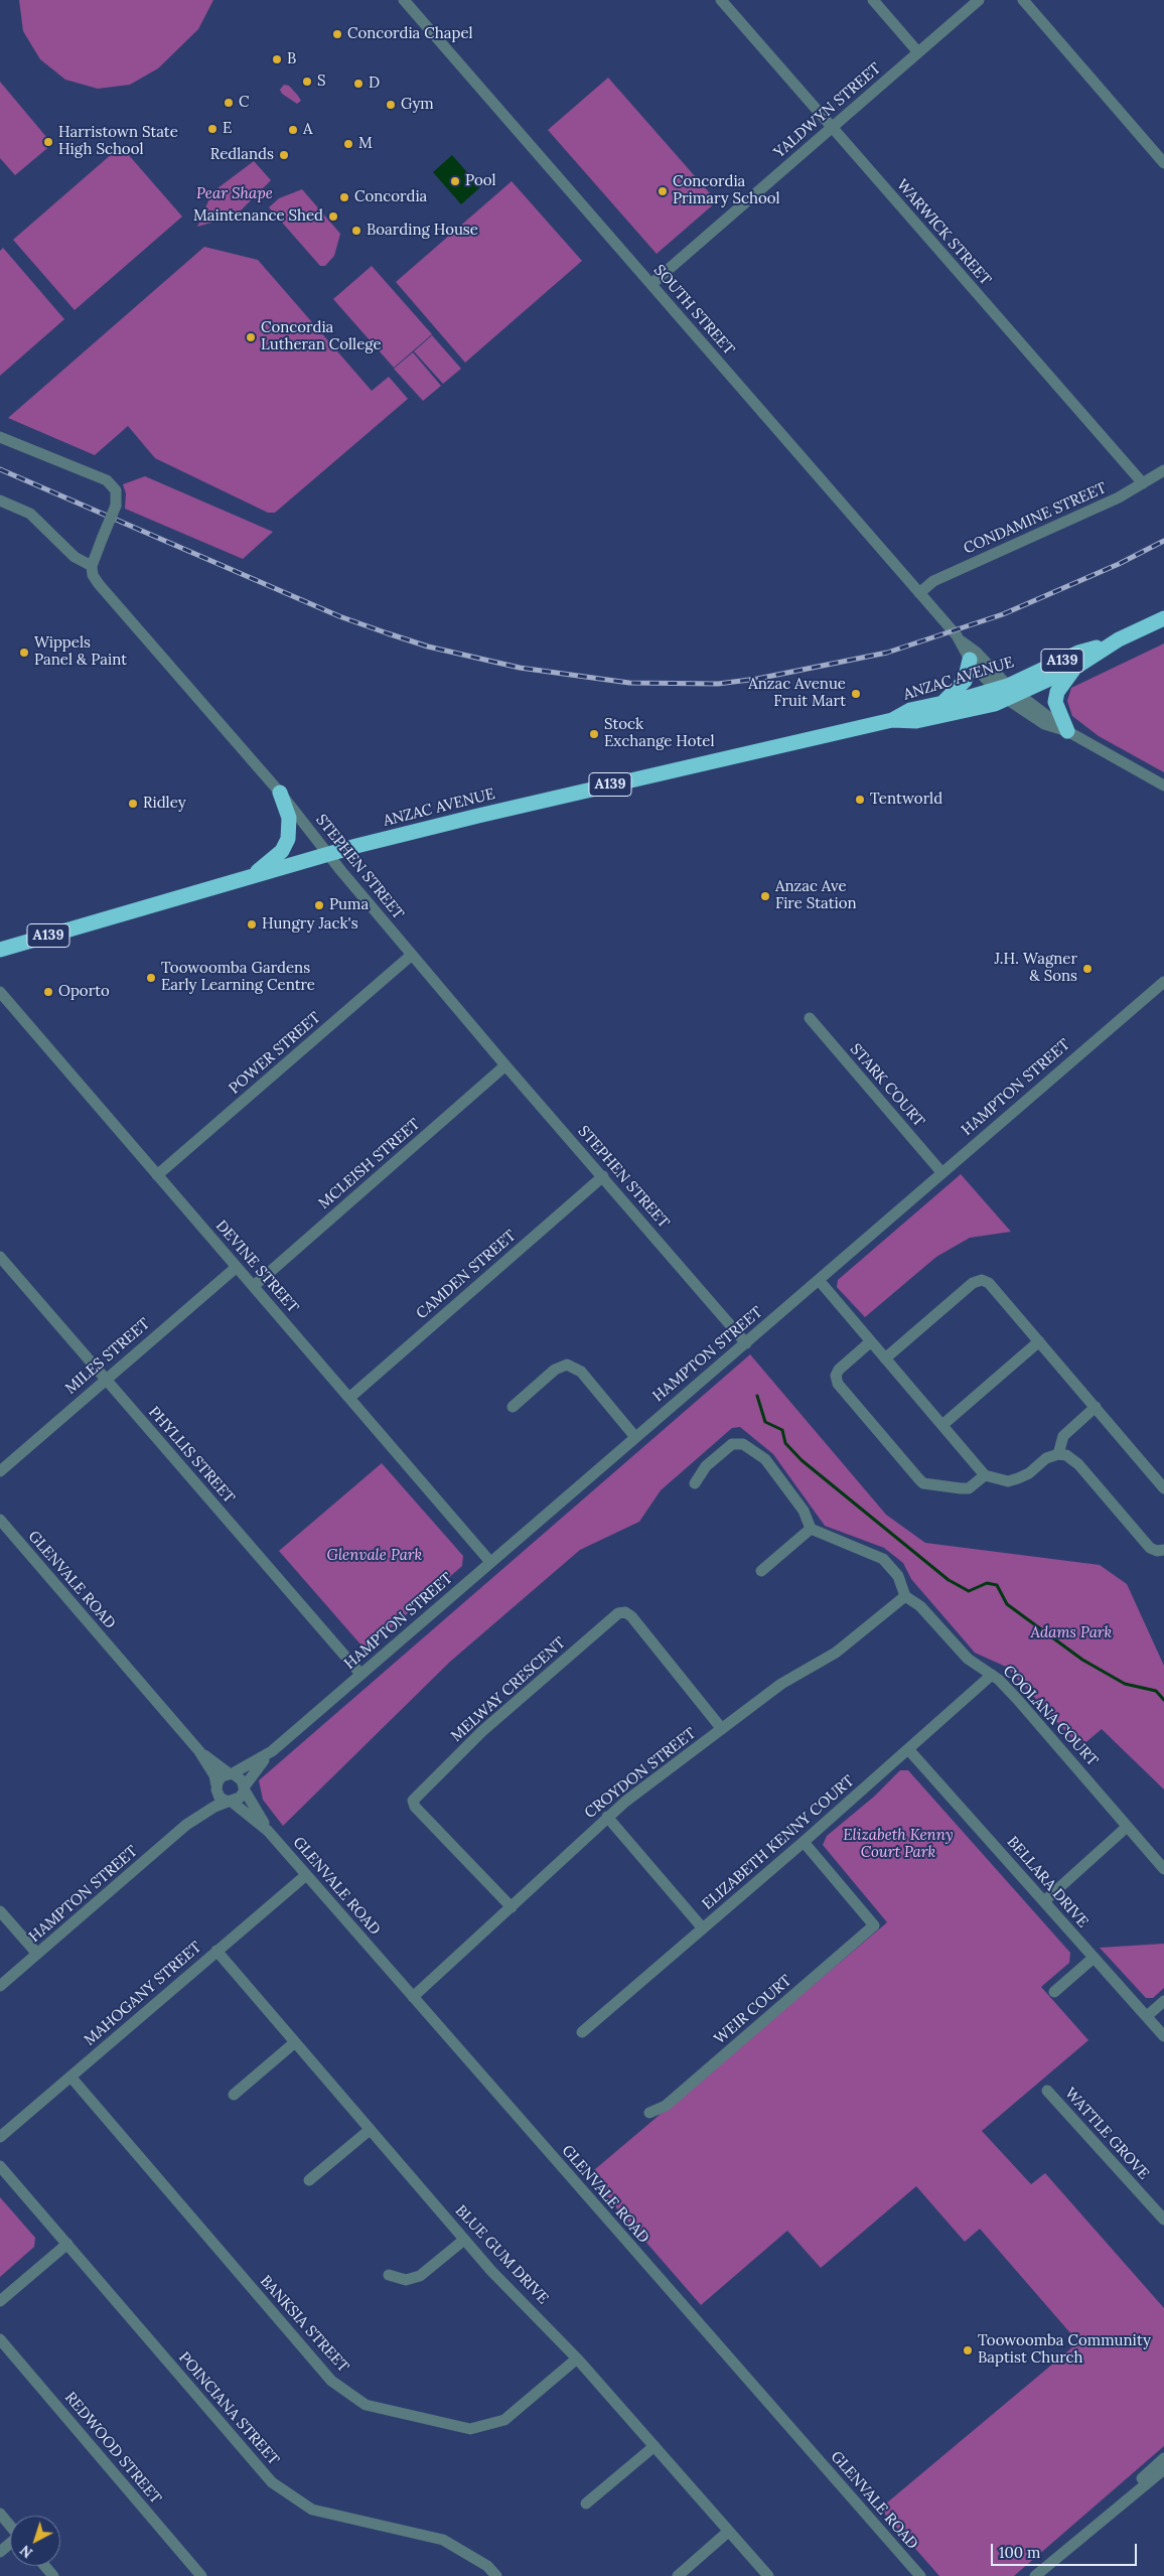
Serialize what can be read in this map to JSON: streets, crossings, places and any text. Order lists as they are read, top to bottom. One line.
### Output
{"streets":{"highway":["A139","ANZAC AVENUE"],"street":["YALDWYN STREET","WARWICK STREET","SOUTH STREET","CONDAMINE STREET","STEPHEN STREET","POWER STREET","STARK COURT","HAMPTON STREET","MCLEISH STREET","DEVINE STREET","CAMDEN STREET","MILES STREET","PHYLLIS STREET","GLENVALE ROAD","MELWAY CRESCENT","COOLANA COURT","CROYDON STREET","ELIZABETH KENNY COURT","BELLARA DRIVE","MAHOGANY STREET","WEIR COURT","WATTLE GROVE","BLUE GUM DRIVE","BANKSIA STREET","POINCIANA STREET","REDWOOD STREET"]},"crossings":[["YALDWYN STREET","WARWICK STREET"],["YALDWYN STREET","SOUTH STREET"],["WARWICK STREET","CONDAMINE STREET"],["SOUTH STREET","CONDAMINE STREET"],["SOUTH STREET","ANZAC AVENUE"],["ANZAC AVENUE","STEPHEN STREET"],["STEPHEN STREET","POWER STREET"],["STEPHEN STREET","HAMPTON STREET"],["STEPHEN STREET","MCLEISH STREET"],["STEPHEN STREET","CAMDEN STREET"],["POWER STREET","DEVINE STREET"],["STARK COURT","HAMPTON STREET"],["HAMPTON STREET","DEVINE STREET"],["HAMPTON STREET","PHYLLIS STREET"],["HAMPTON STREET","GLENVALE ROAD"],["MCLEISH STREET","DEVINE STREET"],["DEVINE STREET","CAMDEN STREET"],["DEVINE STREET","MILES STREET"],["MILES STREET","PHYLLIS STREET"],["GLENVALE ROAD","CROYDON STREET"],["GLENVALE ROAD","MAHOGANY STREET"],["MELWAY CRESCENT","CROYDON STREET"],["COOLANA COURT","CROYDON STREET"],["COOLANA COURT","ELIZABETH KENNY COURT"],["ELIZABETH KENNY COURT","BELLARA DRIVE"],["ELIZABETH KENNY COURT","WEIR COURT"],["MAHOGANY STREET","BLUE GUM DRIVE"],["MAHOGANY STREET","BANKSIA STREET"],["BLUE GUM DRIVE","BANKSIA STREET"]],"parks":["Pear Shape","Glenvale Park","Adams Park","Elizabeth Kenny Court Park"],"places":["Concordia Chapel","B","S","D","C","Gym","E","A","Harristown State High School","M","Redlands","Pool","Concordia Primary School","Concordia","Maintenance Shed","Boarding House","Concordia Lutheran College","Wippels Panel & Paint","Anzac Avenue Fruit Mart","Stock Exchange Hotel","Tentworld","Ridley","Anzac Ave Fire Station","Puma","Hungry Jack's","J.H. Wagner & Sons","Toowoomba Gardens Early Learning Centre","Oporto","Toowoomba Community Baptist Church"],"scale_bar":"100 m","north":"bottom left"}
